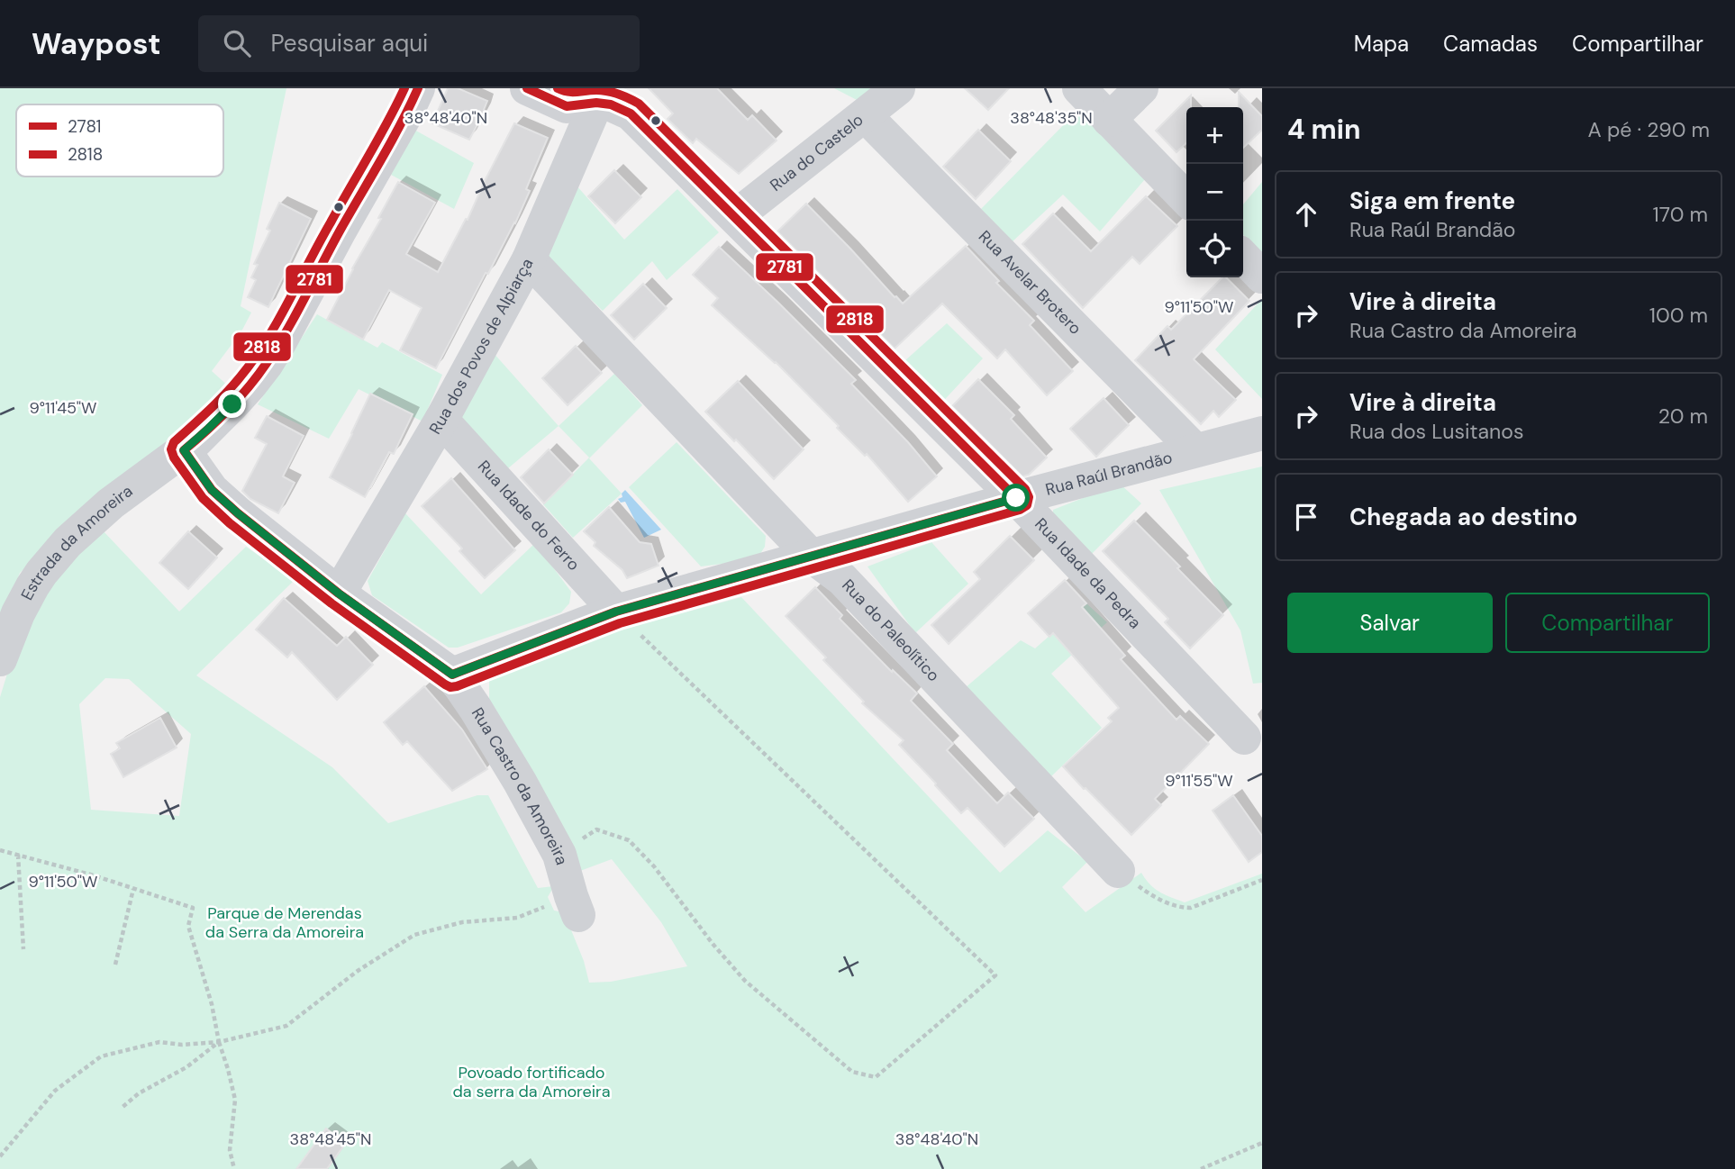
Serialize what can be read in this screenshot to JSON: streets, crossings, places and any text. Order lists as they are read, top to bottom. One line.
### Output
{"streets":{"street":["Rua do Castelo","Rua Avelar Brotero","Rua dos Povos de Alpiarça","Rua Raúl Brandão","Rua Idade do Ferro","Estrada da Amoreira","Rua Idade da Pedra","Rua do Paleolítico","Rua Castro da Amoreira"]},"crossings":[["Rua do Castelo","Rua Avelar Brotero"],["Rua do Castelo","Rua Idade da Pedra"],["Rua Avelar Brotero","Rua Raúl Brandão"],["Rua dos Povos de Alpiarça","Rua Idade do Ferro"],["Rua dos Povos de Alpiarça","Rua Idade da Pedra"],["Rua dos Povos de Alpiarça","Rua do Paleolítico"],["Rua dos Povos de Alpiarça","Rua Castro da Amoreira"],["Rua Raúl Brandão","Rua Idade do Ferro"],["Rua Raúl Brandão","Rua Idade da Pedra"],["Rua Raúl Brandão","Rua do Paleolítico"],["Rua Raúl Brandão","Rua Castro da Amoreira"],["Estrada da Amoreira","Rua Castro da Amoreira"]],"parks":["Parque de Merendas da Serra da Amoreira","Povoado fortificado da serra da Amoreira"],"lines":["transit line 2781","transit line 2818"],"legend":["2781","2818"],"page":{"header":"Waypost","search":"Pesquisar aqui","nav":["Mapa","Camadas","Compartilhar"],"heading":["4 min","A pé · 290 m"],"map_buttons":["+","−"],"list":[["Siga em frente","Rua Raúl Brandão","170 m"],["Vire à direita","Rua Castro da Amoreira","100 m"],["Vire à direita","Rua dos Lusitanos","20 m"],"Chegada ao destino"],"buttons":["Salvar","Compartilhar"]},"coordinates":["38°48'40\"N","38°48'35\"N","9°11'50\"W","9°11'45\"W","9°11'55\"W","38°48'45\"N"]}
